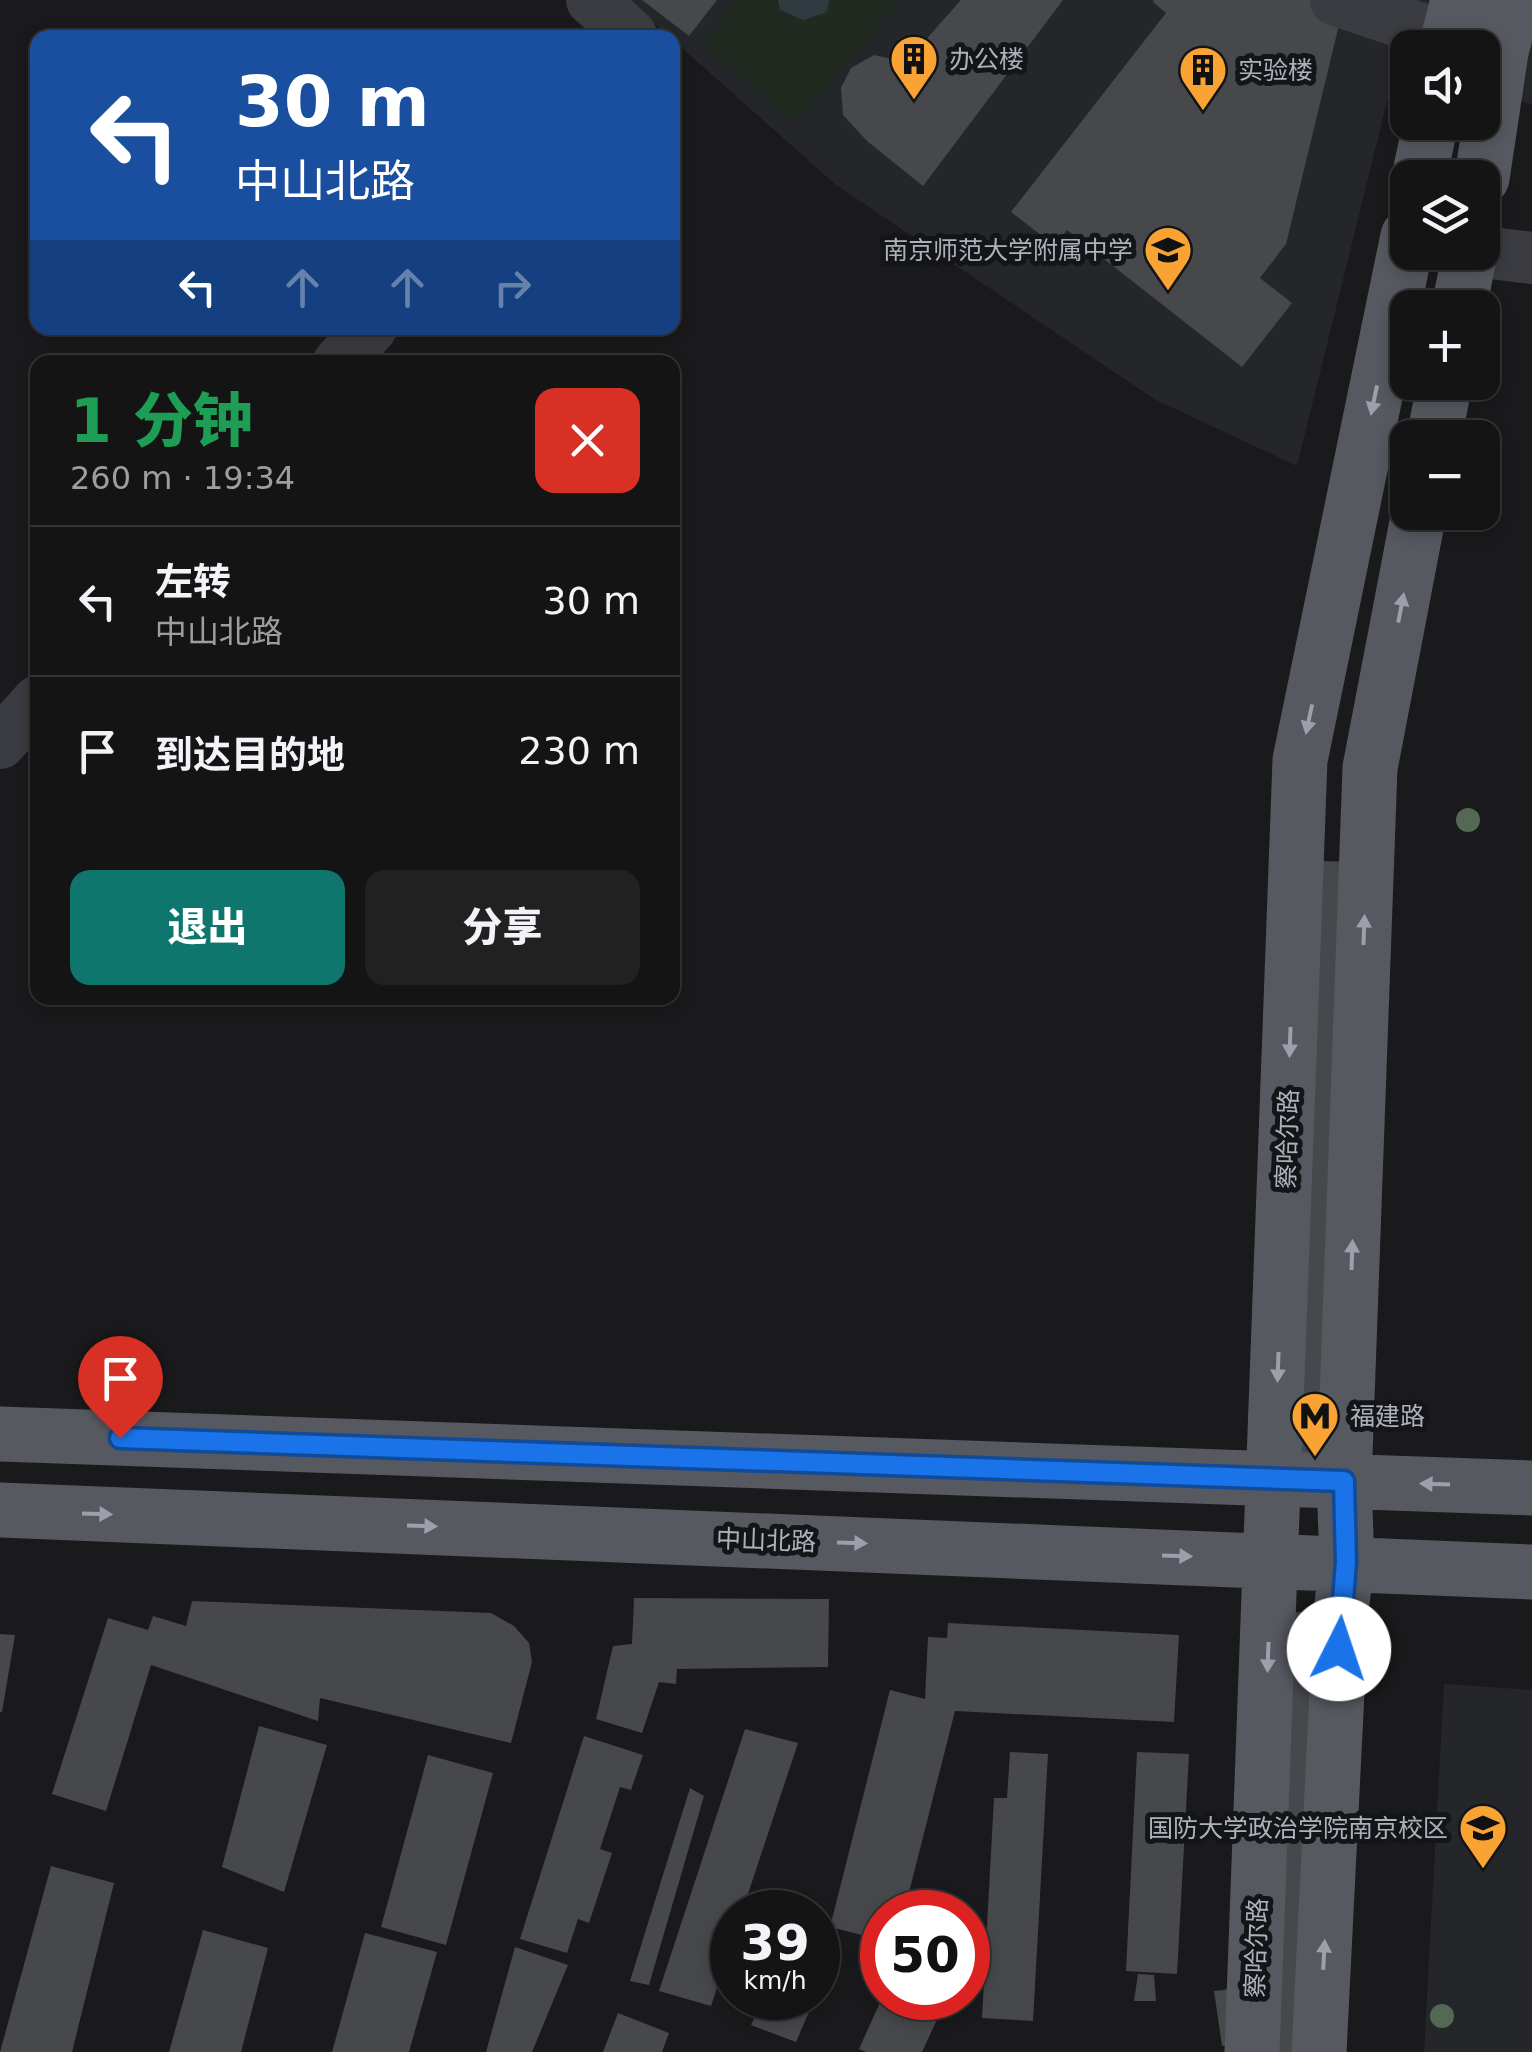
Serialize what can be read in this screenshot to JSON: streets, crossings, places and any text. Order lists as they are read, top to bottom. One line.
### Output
{"streets":{"main road":["察哈尔路","中山北路"]},"crossings":[["察哈尔路","中山北路"]],"places":{"building":["办公楼","实验楼"],"school or university":["南京师范大学附属中学","国防大学政治学院南京校区"],"metro station":["福建路"]},"page":{"map_buttons":["+","−"],"turn":["30 m","中山北路"],"heading":["1 分钟","260 m · 19:34"],"list":[{"name":"左转","note":"中山北路","value":"30 m"},{"name":"到达目的地","value":"230 m"}],"buttons":["退出","分享"],"speed":"39 km/h","limit":"50"}}
